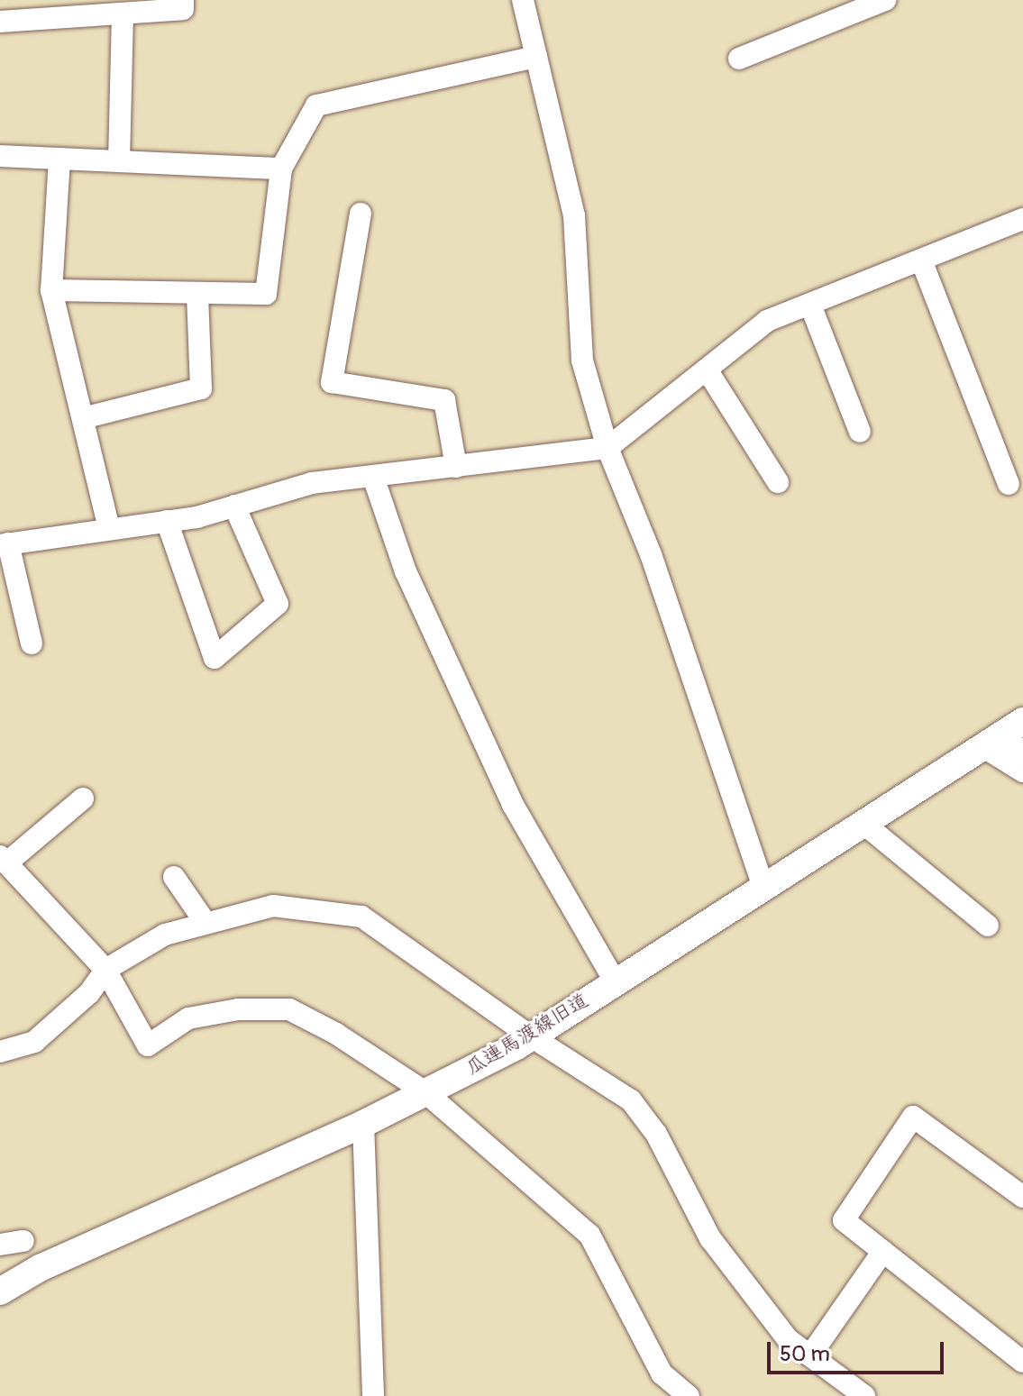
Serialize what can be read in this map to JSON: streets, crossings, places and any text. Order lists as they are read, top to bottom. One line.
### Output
{"streets":{"street":["瓜連馬渡線旧道"]},"scale_bar":"50 m"}
